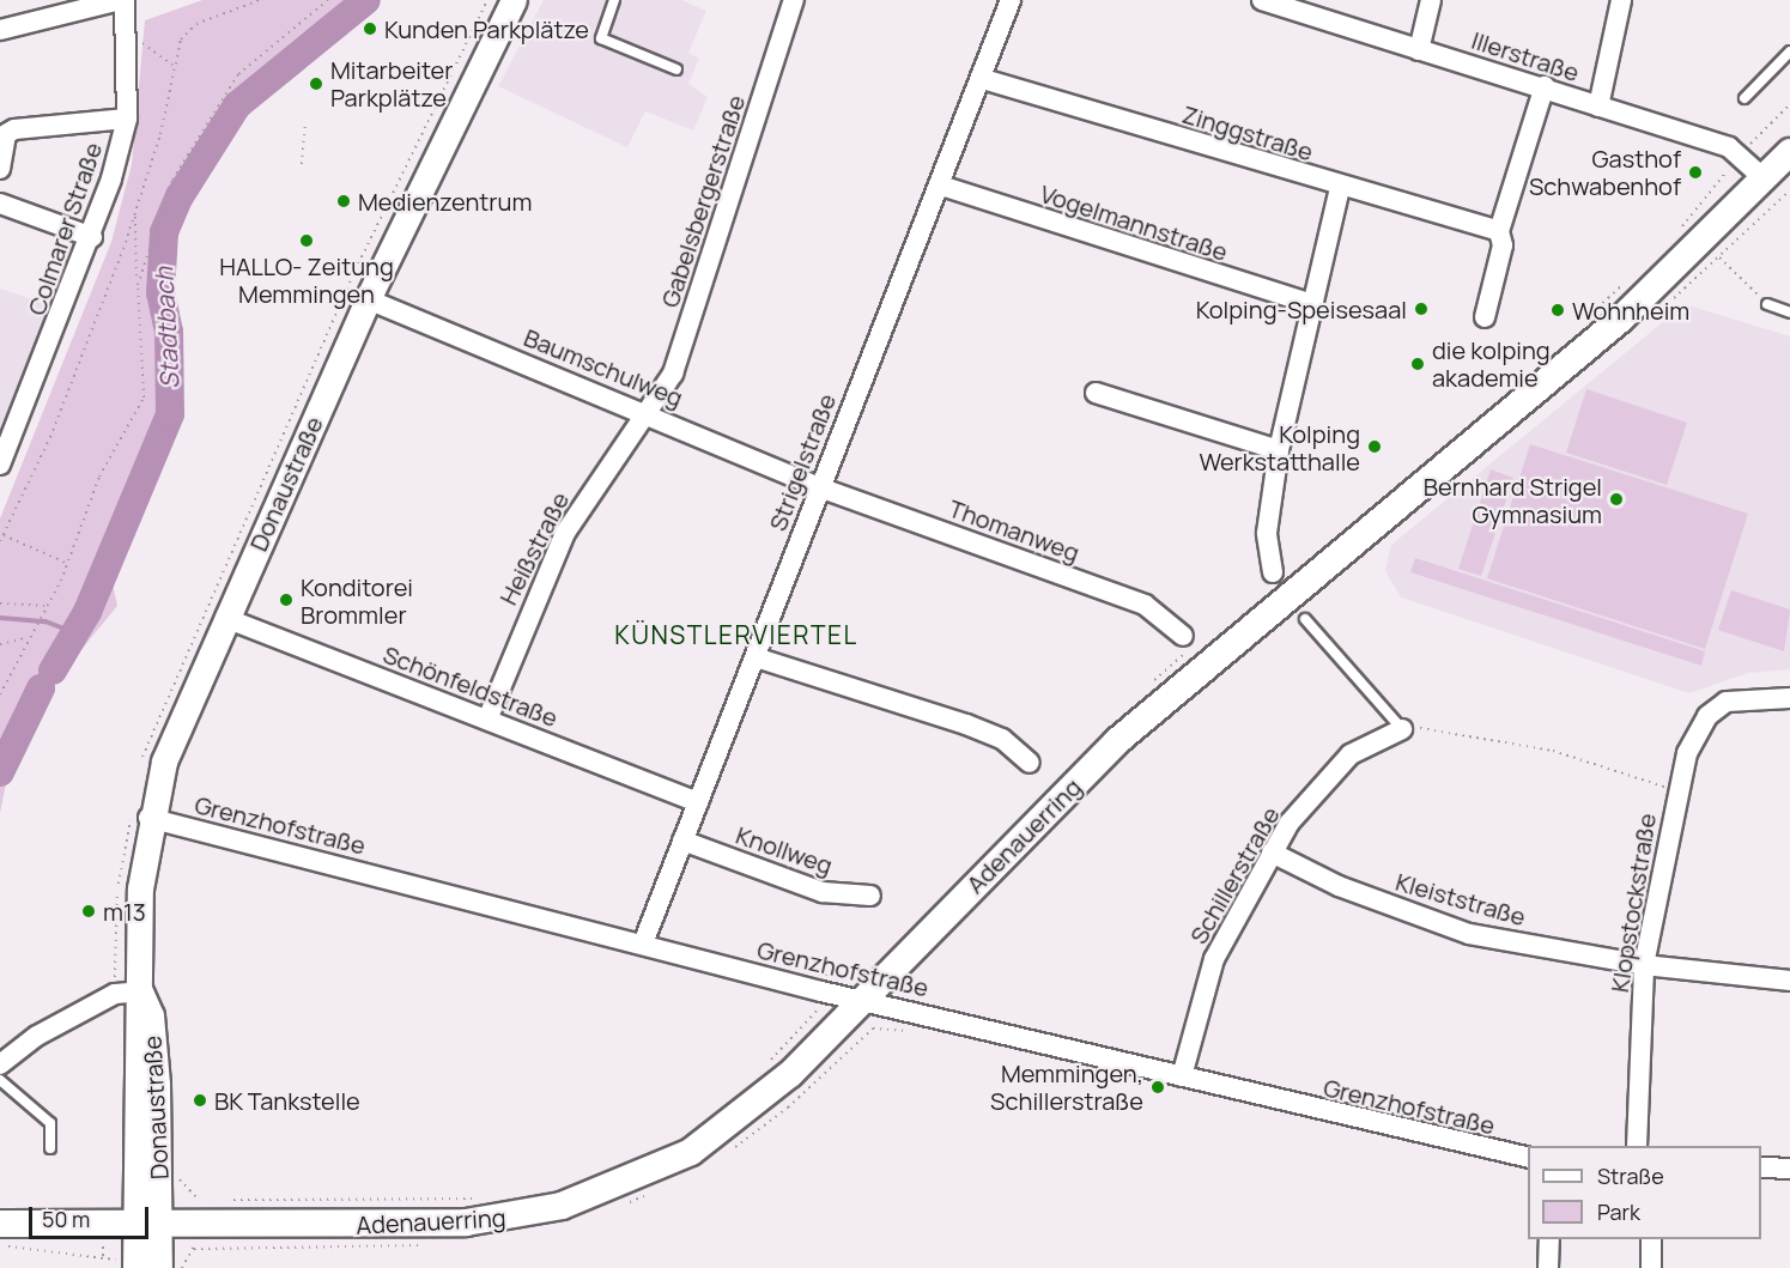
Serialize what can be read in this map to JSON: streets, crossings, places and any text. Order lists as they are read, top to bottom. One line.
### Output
{"streets":{"main road":["Adenauerring"],"street":["Illerstraße","Zinggstraße","Gabelsbergerstraße","Vogelmannstraße","Colmarer Straße","Baumschulweg","Strigelstraße","Donaustraße","Thomanweg","Heißstraße","Schönfeldstraße","Grenzhofstraße","Knollweg","Schillerstraße","Kleiststraße","Klopstockstraße"]},"crossings":[["Illerstraße","Adenauerring"],["Zinggstraße","Strigelstraße"],["Gabelsbergerstraße","Baumschulweg"],["Gabelsbergerstraße","Heißstraße"],["Vogelmannstraße","Strigelstraße"],["Baumschulweg","Strigelstraße"],["Baumschulweg","Donaustraße"],["Baumschulweg","Thomanweg"],["Baumschulweg","Heißstraße"],["Strigelstraße","Thomanweg"],["Strigelstraße","Schönfeldstraße"],["Strigelstraße","Grenzhofstraße"],["Strigelstraße","Knollweg"],["Donaustraße","Schönfeldstraße"],["Donaustraße","Grenzhofstraße"],["Donaustraße","Adenauerring"],["Heißstraße","Schönfeldstraße"],["Grenzhofstraße","Adenauerring"],["Grenzhofstraße","Schillerstraße"],["Schillerstraße","Kleiststraße"],["Kleiststraße","Klopstockstraße"]],"districts":["KÜNSTLERVIERTEL"],"water":["Stadtbach"],"places":["Kunden Parkplätze","Mitarbeiter Parkplätze","Gasthof Schwabenhof","Medienzentrum","HALLO- Zeitung Memmingen","Kolping-Speisesaal","Wohnheim","die kolping akademie","Kolping Werkstatthalle","Bernhard Strigel Gymnasium","Konditorei Brommler","m13","Memmingen, Schillerstraße","BK Tankstelle"],"legend":["Straße","Park"],"scale_bar":"50 m"}
